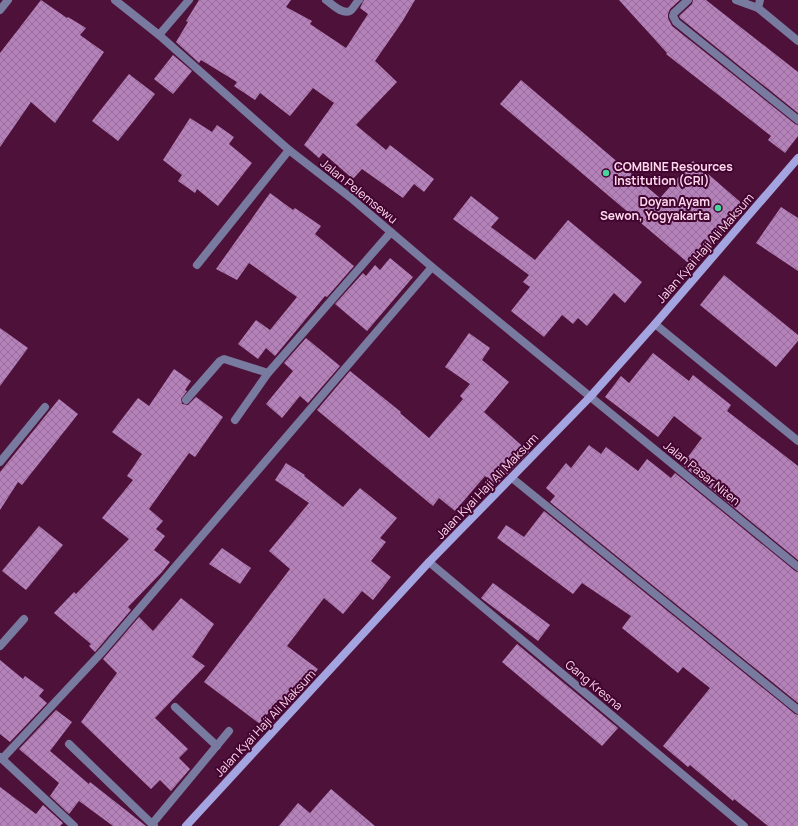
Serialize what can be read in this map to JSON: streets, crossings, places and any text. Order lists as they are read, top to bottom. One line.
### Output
{"streets":{"street":["Jalan Pelemsewu","Jalan Kyai Haji Ali Maksum","Jalan Pasar Niten","Gang Kresna"]},"crossings":[["Jalan Pelemsewu","Jalan Kyai Haji Ali Maksum"],["Jalan Pelemsewu","Jalan Pasar Niten"],["Jalan Kyai Haji Ali Maksum","Jalan Pasar Niten"],["Jalan Kyai Haji Ali Maksum","Gang Kresna"]],"places":["COMBINE Resources Institution (CRI)","Doyan Ayam Sewon, Yogyakarta"]}
